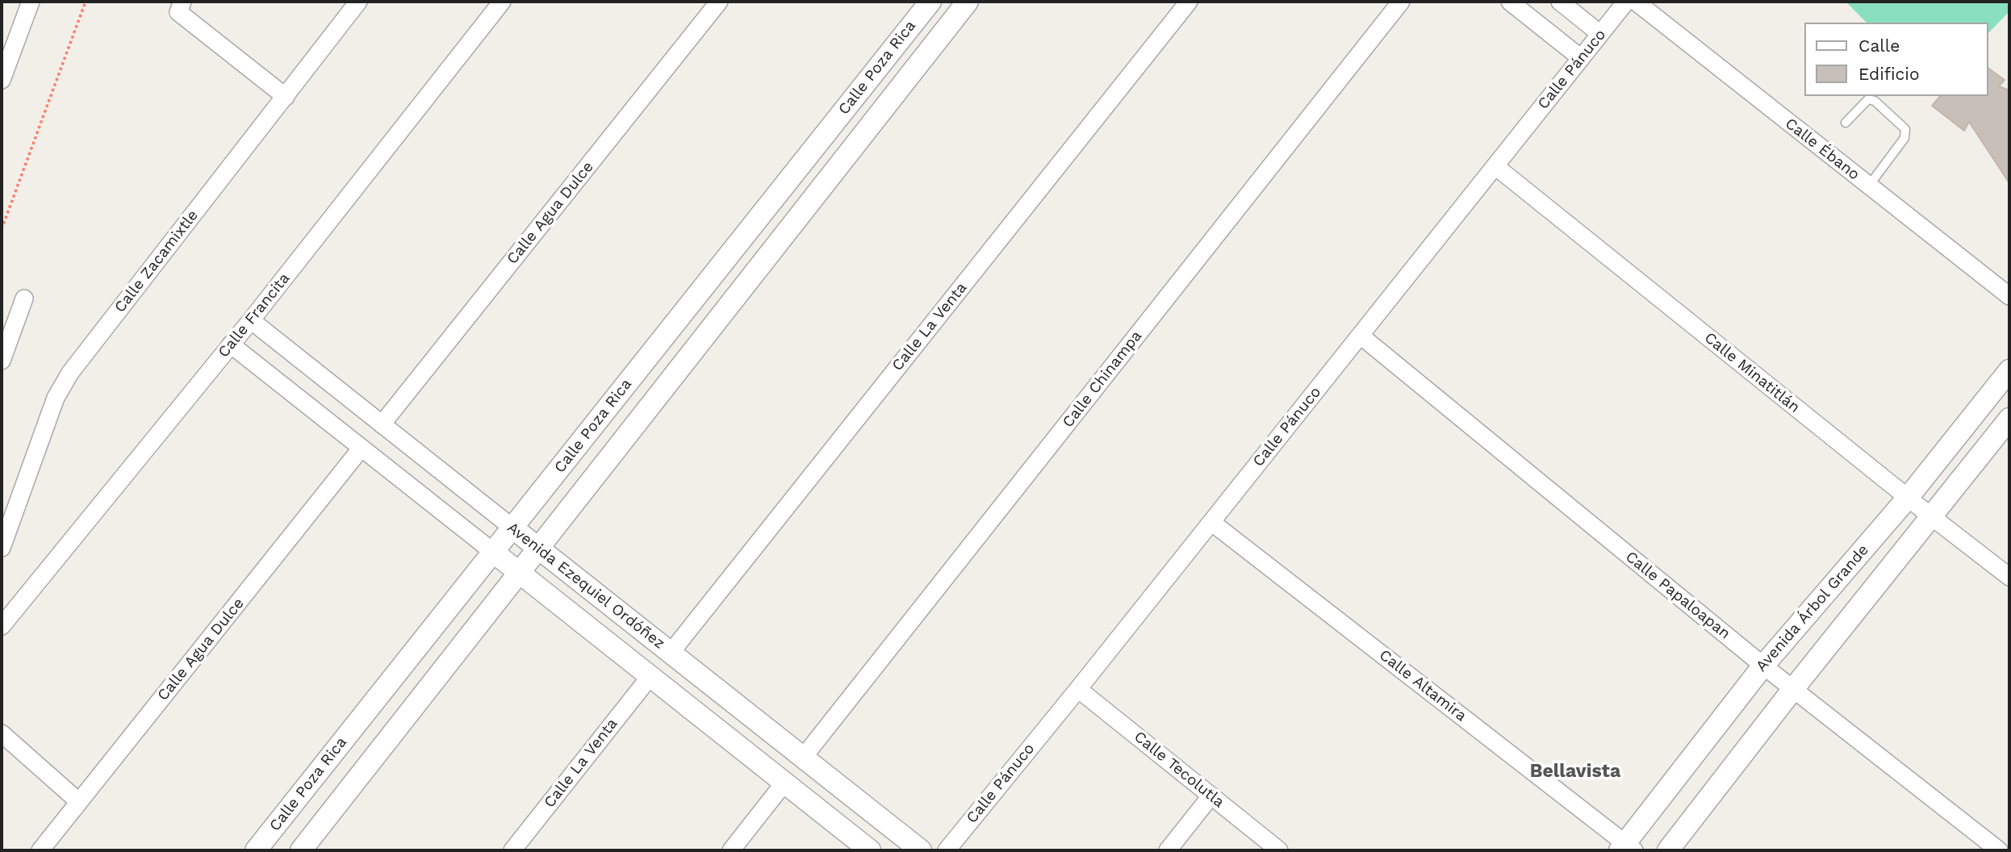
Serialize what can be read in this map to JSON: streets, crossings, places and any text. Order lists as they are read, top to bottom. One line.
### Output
{"streets":{"street":["Calle Poza Rica","Calle Pánuco","Calle Ébano","Calle Agua Dulce","Calle Zacamixtle","Calle Francita","Calle La Venta","Calle Minatitlán","Calle Chinampa","Avenida Ezequiel Ordóñez","Calle Papaloapan","Avenida Árbol Grande","Calle Altamira","Calle Tecolutla"]},"crossings":[["Calle Poza Rica","Avenida Ezequiel Ordóñez"],["Calle Pánuco","Calle Minatitlán"],["Calle Pánuco","Calle Papaloapan"],["Calle Pánuco","Calle Altamira"],["Calle Pánuco","Calle Tecolutla"],["Calle Agua Dulce","Avenida Ezequiel Ordóñez"],["Calle Francita","Avenida Ezequiel Ordóñez"],["Calle La Venta","Avenida Ezequiel Ordóñez"],["Calle Minatitlán","Avenida Árbol Grande"],["Calle Chinampa","Avenida Ezequiel Ordóñez"],["Calle Papaloapan","Avenida Árbol Grande"],["Avenida Árbol Grande","Calle Altamira"]],"districts":["Bellavista"],"legend":["Calle","Edificio"]}
